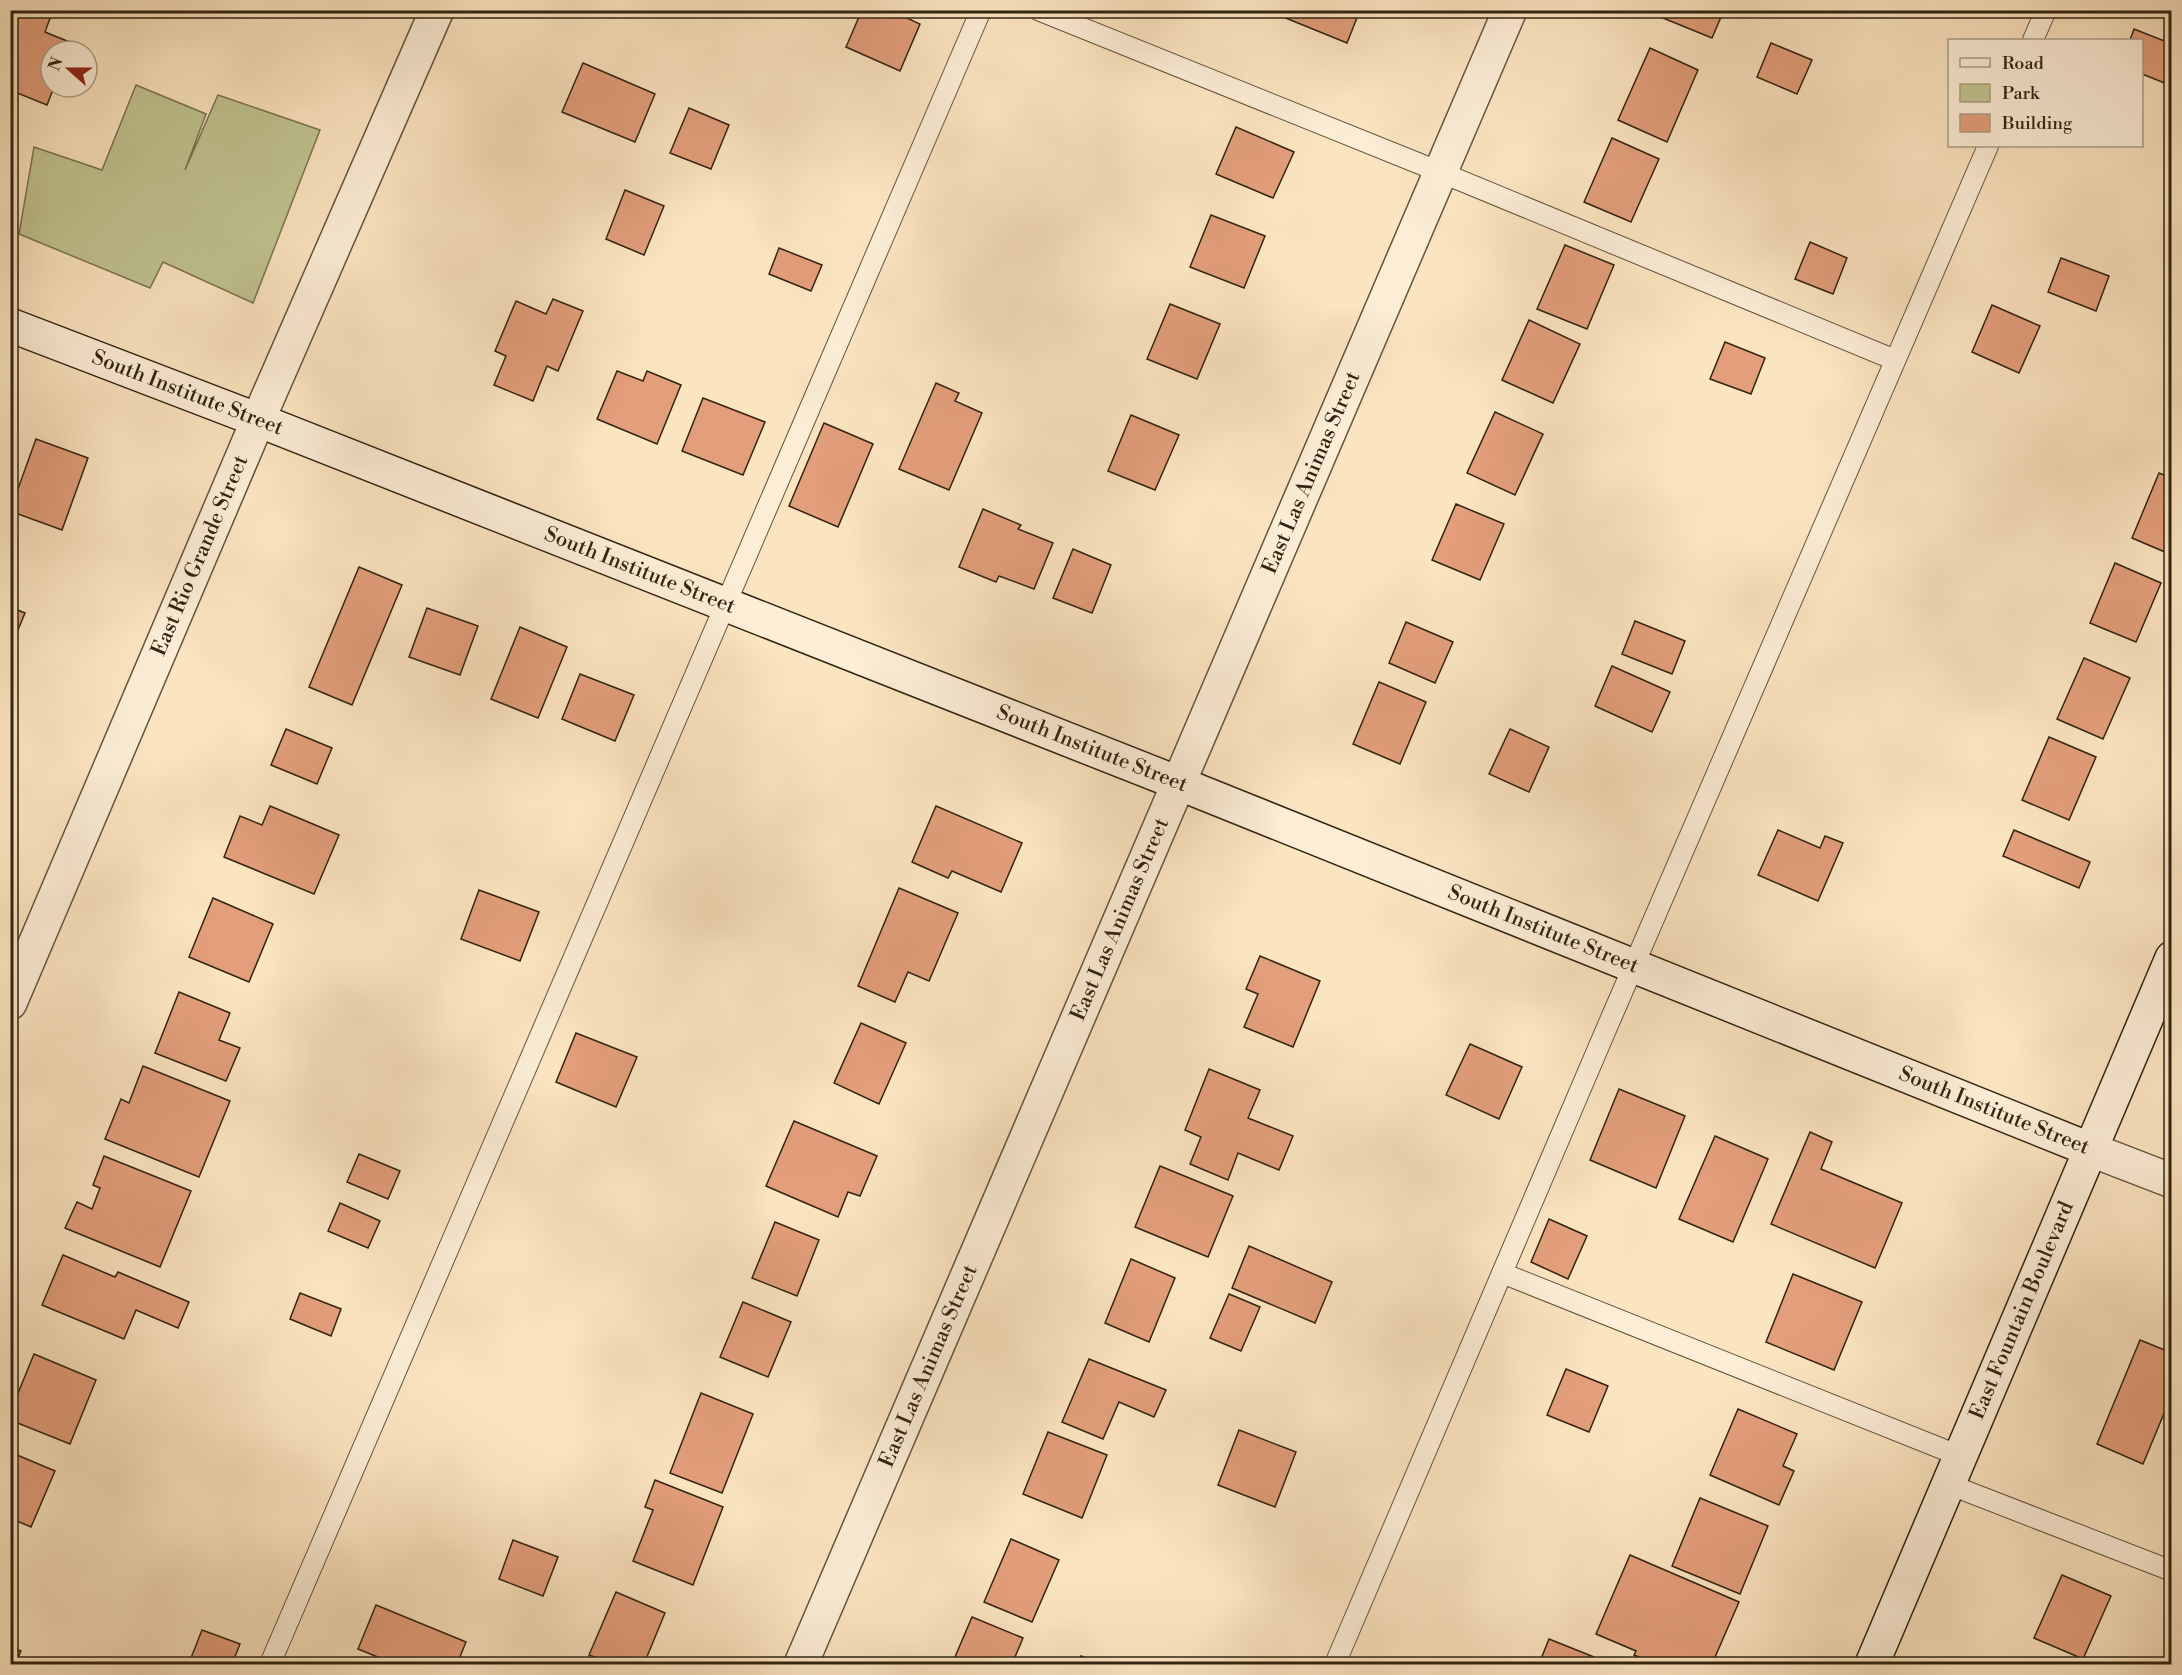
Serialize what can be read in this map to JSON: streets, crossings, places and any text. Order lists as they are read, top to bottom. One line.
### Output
{"streets":{"street":["South Institute Street","East Las Animas Street","East Rio Grande Street","East Fountain Boulevard"]},"crossings":[["South Institute Street","East Las Animas Street"],["South Institute Street","East Rio Grande Street"],["South Institute Street","East Fountain Boulevard"]],"legend":["Road","Park","Building"],"north":"left"}
